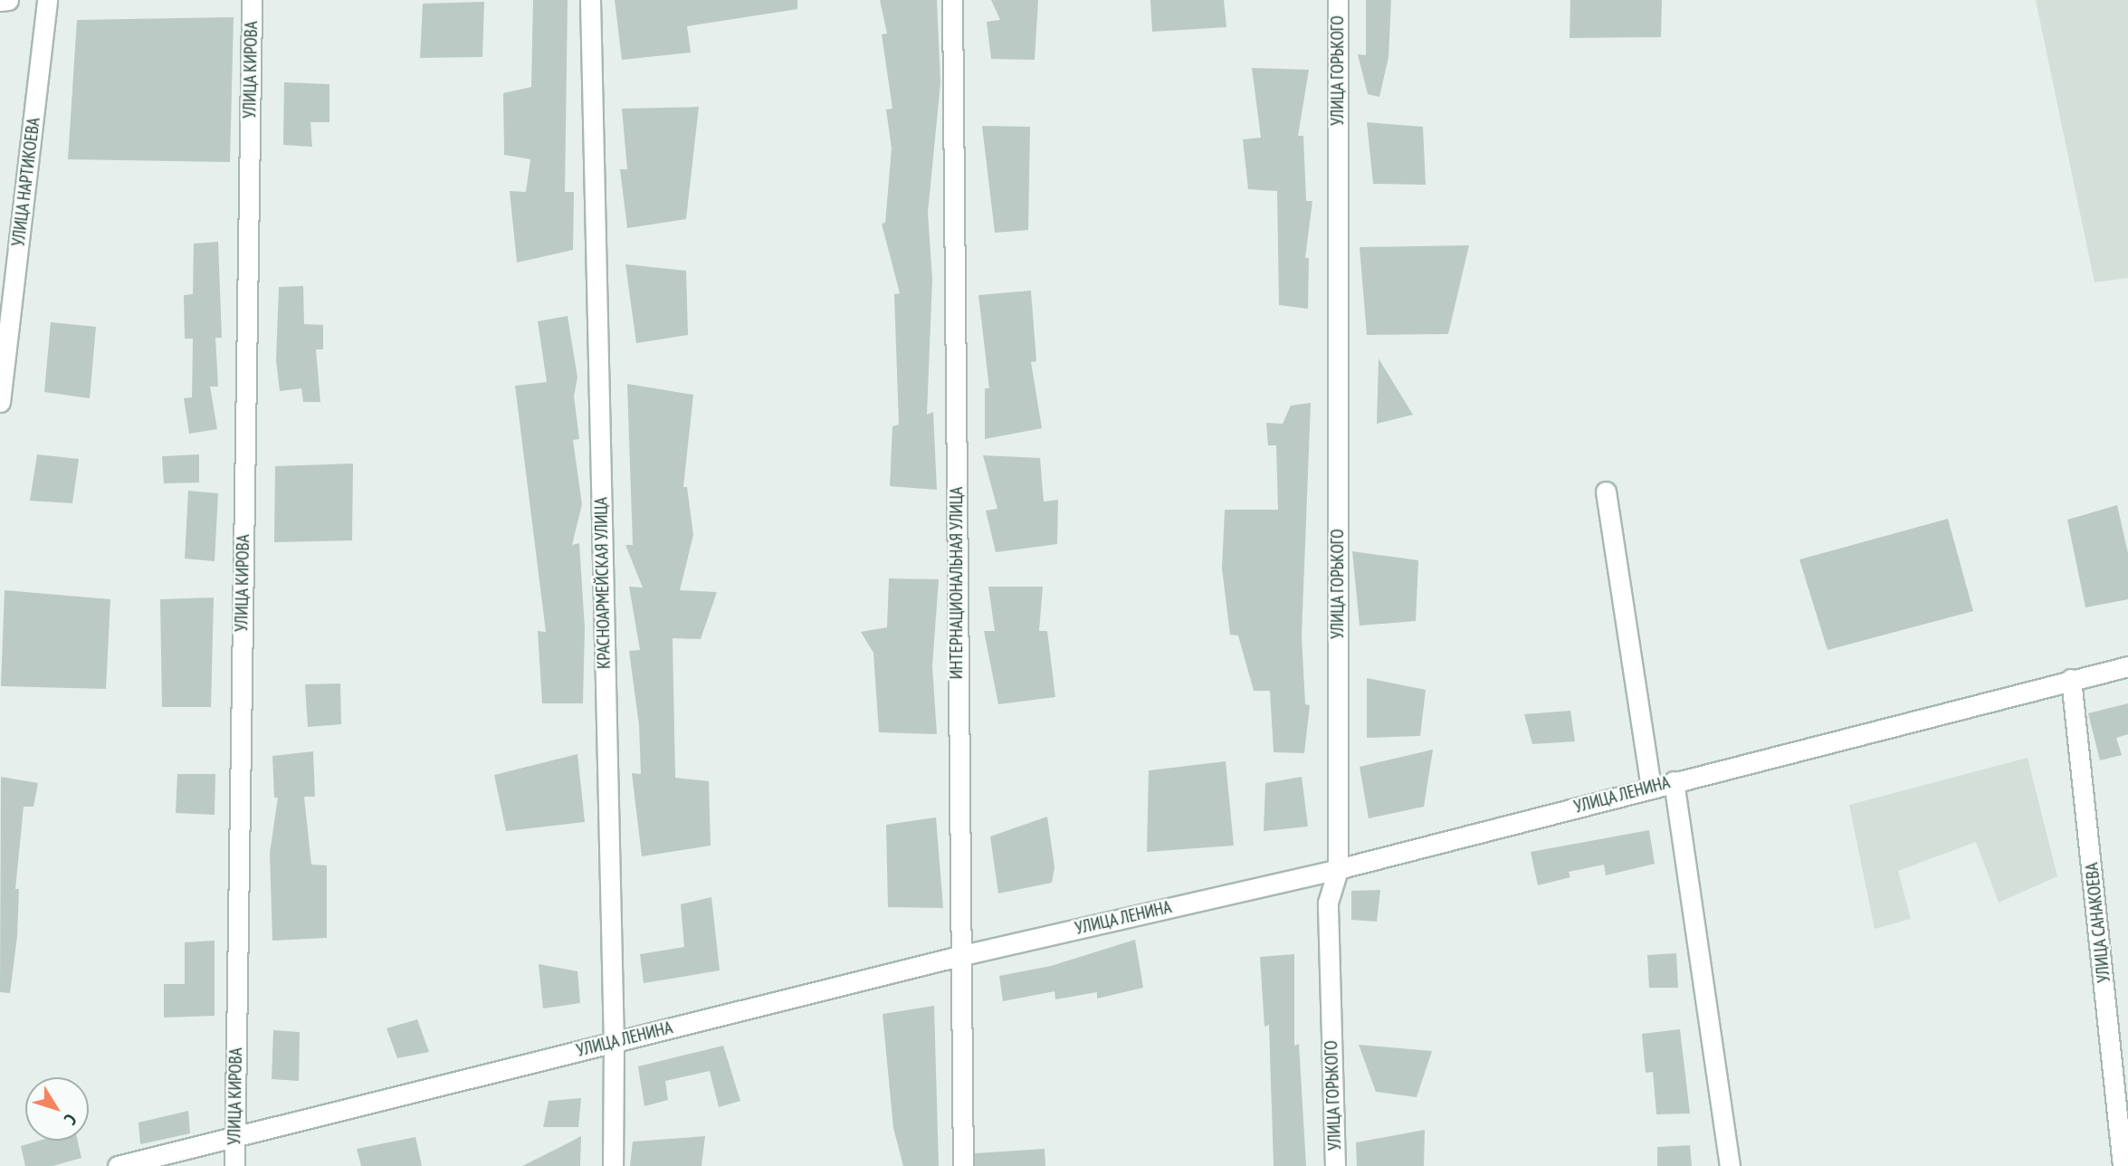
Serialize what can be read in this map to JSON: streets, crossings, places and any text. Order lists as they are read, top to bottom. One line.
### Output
{"streets":{"street":["УЛИЦА КИРОВА","УЛИЦА ГОРЬКОГО","УЛИЦА НАРТИКОЕВА","КРАСНОАРМЕЙСКАЯ УЛИЦА","ИНТЕРНАЦИОНАЛЬНАЯ УЛИЦА","УЛИЦА ЛЕНИНА","УЛИЦА САНАКОЕВА"]},"crossings":[["УЛИЦА КИРОВА","УЛИЦА ЛЕНИНА"],["УЛИЦА ГОРЬКОГО","УЛИЦА ЛЕНИНА"],["КРАСНОАРМЕЙСКАЯ УЛИЦА","УЛИЦА ЛЕНИНА"],["ИНТЕРНАЦИОНАЛЬНАЯ УЛИЦА","УЛИЦА ЛЕНИНА"],["УЛИЦА ЛЕНИНА","УЛИЦА САНАКОЕВА"]],"north":"bottom right"}
